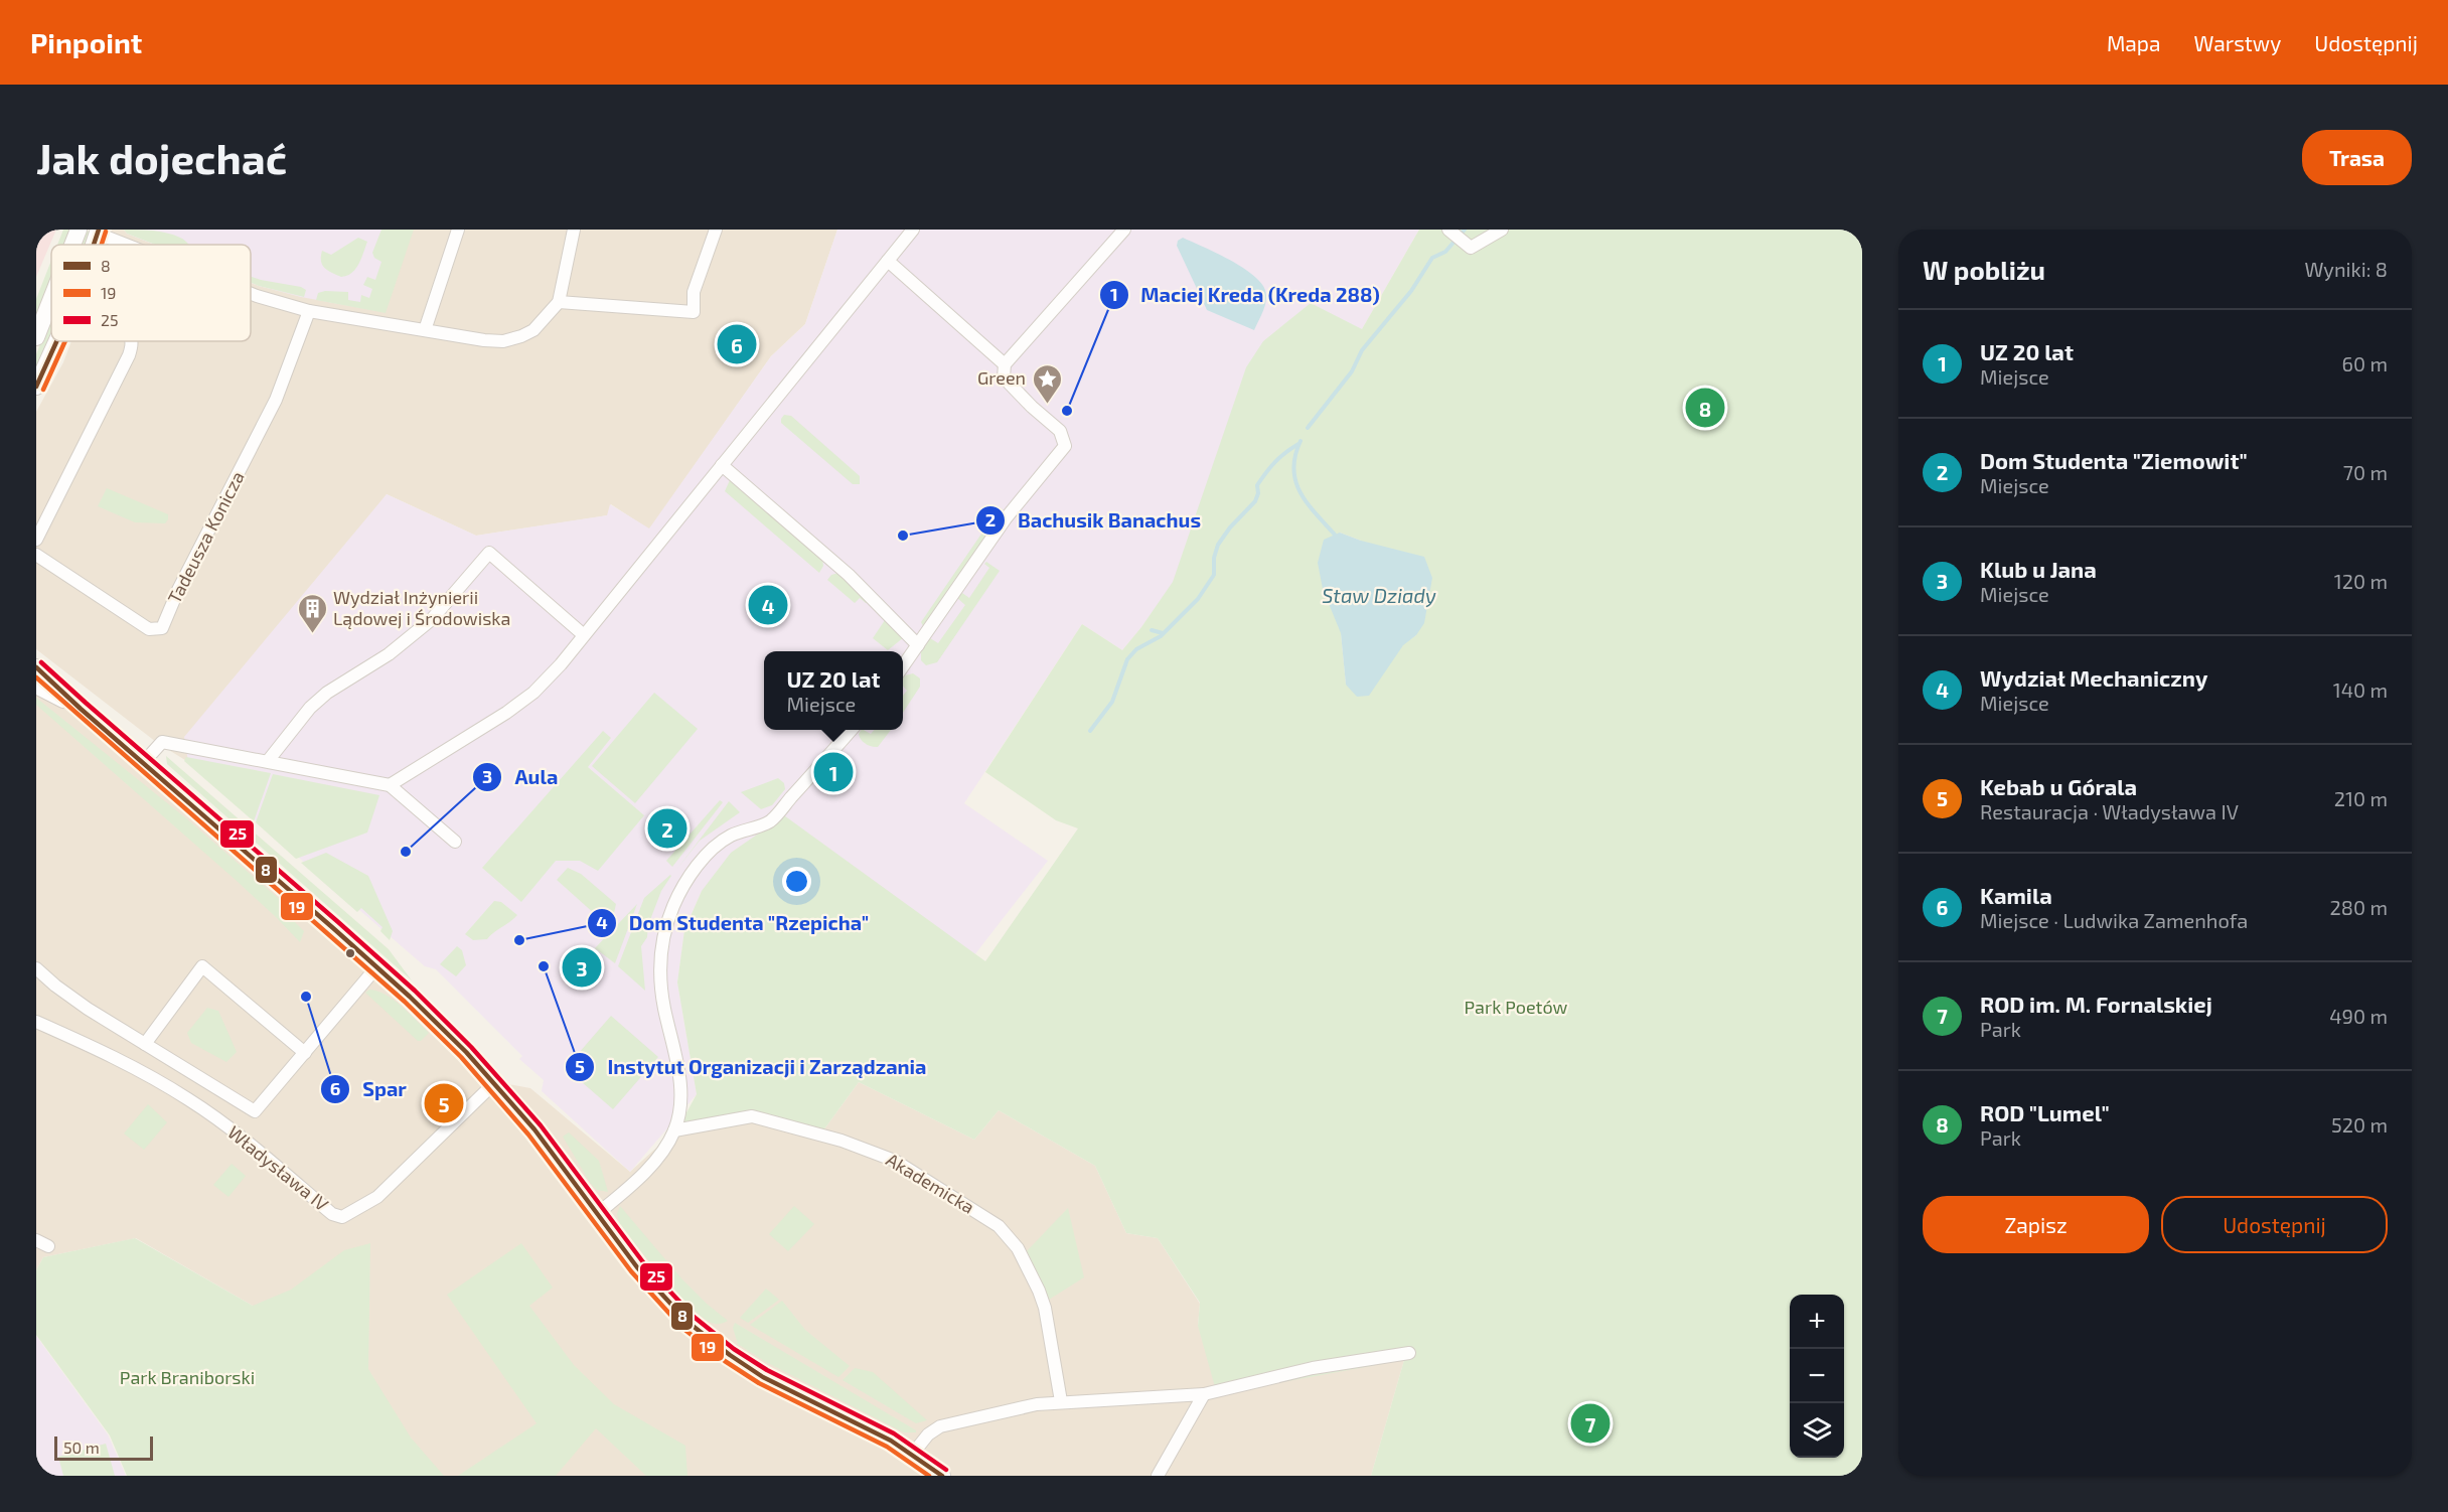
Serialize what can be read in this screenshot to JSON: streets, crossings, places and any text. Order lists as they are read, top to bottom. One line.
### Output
{"streets":{"street":["Tadeusza Konicza","Władysława IV","Akademicka"]},"water":["Staw Dziady"],"parks":["Park Poetów","Park Braniborski"],"places":{"place":["Green"],"other":["Maciej Kreda (Kreda 288)","Bachusik Banachus","Aula","Dom Studenta \"Rzepicha\"","Instytut Organizacji i Zarządzania","Spar"],"building":["Wydział Inżynierii Lądowej i Środowiska"]},"lines":["transit line 8","transit line 19","transit line 25"],"legend":["8","19","25"],"scale_bar":"50 m","page":{"header":"Pinpoint","nav":["Mapa","Warstwy","Udostępnij"],"buttons":["Trasa",["Zapisz","Udostępnij"]],"title":"Jak dojechać","heading":["W pobliżu","Wyniki: 8"],"list":[{"mark":"1","name":"UZ 20 lat","note":"Miejsce","value":"60 m"},{"mark":"2","name":"Dom Studenta \"Ziemowit\"","note":"Miejsce","value":"70 m"},{"mark":"3","name":"Klub u Jana","note":"Miejsce","value":"120 m"},{"mark":"4","name":"Wydział Mechaniczny","note":"Miejsce","value":"140 m"},{"mark":"5","name":"Kebab u Górala","note":"Restauracja · Władysława IV","value":"210 m"},{"mark":"6","name":"Kamila","note":"Miejsce · Ludwika Zamenhofa","value":"280 m"},{"mark":"7","name":"ROD im. M. Fornalskiej","note":"Park","value":"490 m"},{"mark":"8","name":"ROD \"Lumel\"","note":"Park","value":"520 m"}],"pins":["6","8","4","1","2","3","5","7"],"popup":["UZ 20 lat","Miejsce"],"map_buttons":["+","−"],"scale":"50 m"}}
